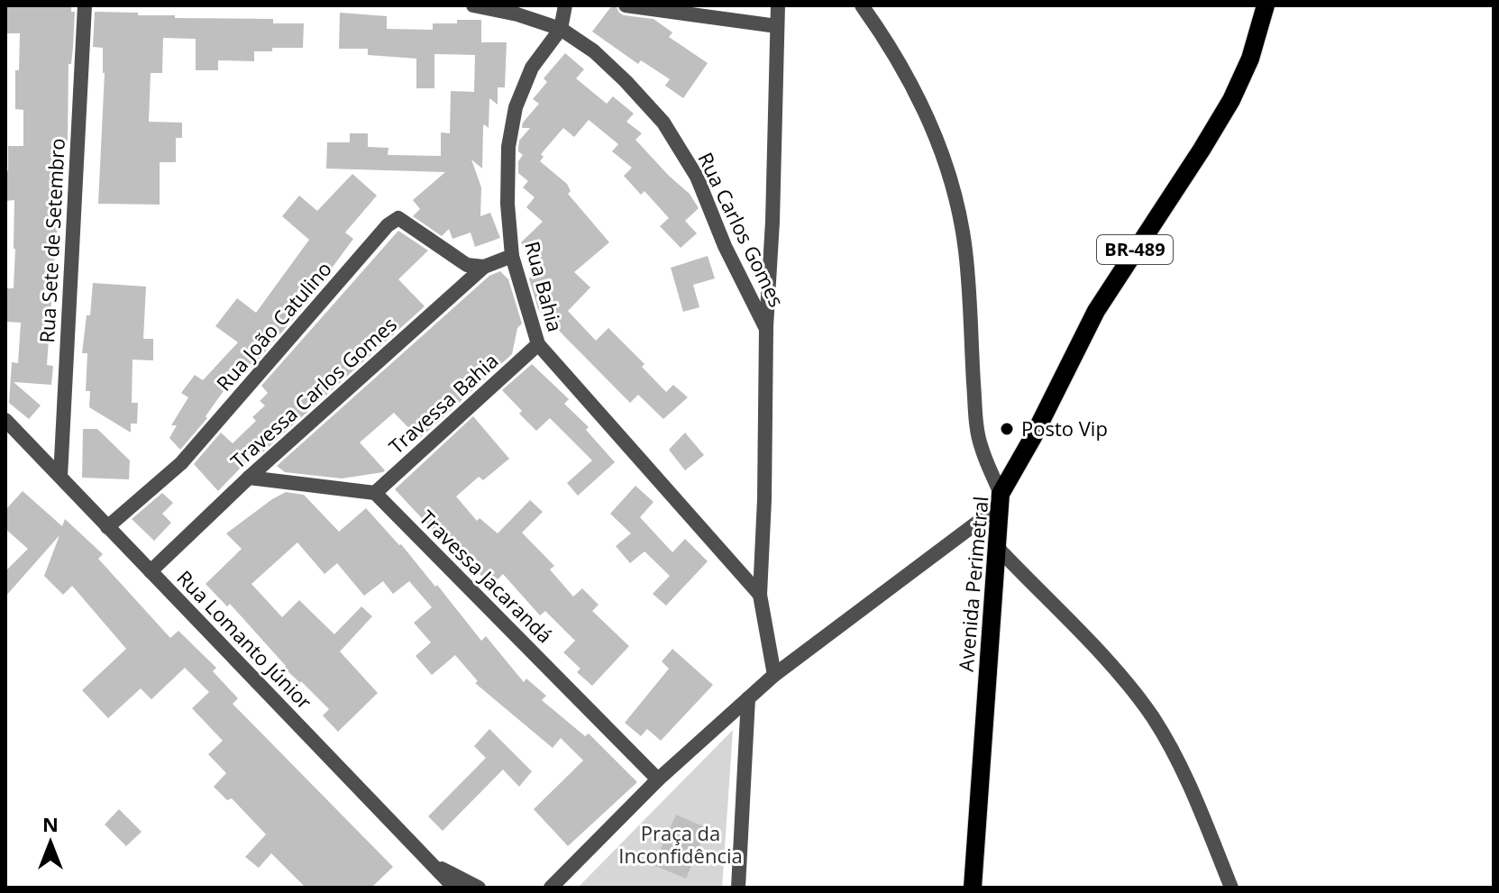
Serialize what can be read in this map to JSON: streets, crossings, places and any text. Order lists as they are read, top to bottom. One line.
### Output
{"streets":{"main road":["BR-489","Avenida Perimetral"],"street":["Rua Carlos Gomes","Rua Sete de Setembro","Rua Bahia","Rua João Catulino","Travessa Carlos Gomes","Travessa Bahia","Travessa Jacarandá","Rua Lomanto Júnior"]},"crossings":[["Rua Carlos Gomes","Rua Bahia"],["Rua Sete de Setembro","Rua Lomanto Júnior"],["Rua Bahia","Travessa Carlos Gomes"],["Rua Bahia","Travessa Bahia"],["Rua João Catulino","Travessa Carlos Gomes"],["Rua João Catulino","Rua Lomanto Júnior"],["Travessa Carlos Gomes","Rua Lomanto Júnior"],["Travessa Bahia","Travessa Jacarandá"]],"parks":["Praça da Inconfidência"],"places":["Posto Vip"],"north":"top"}
